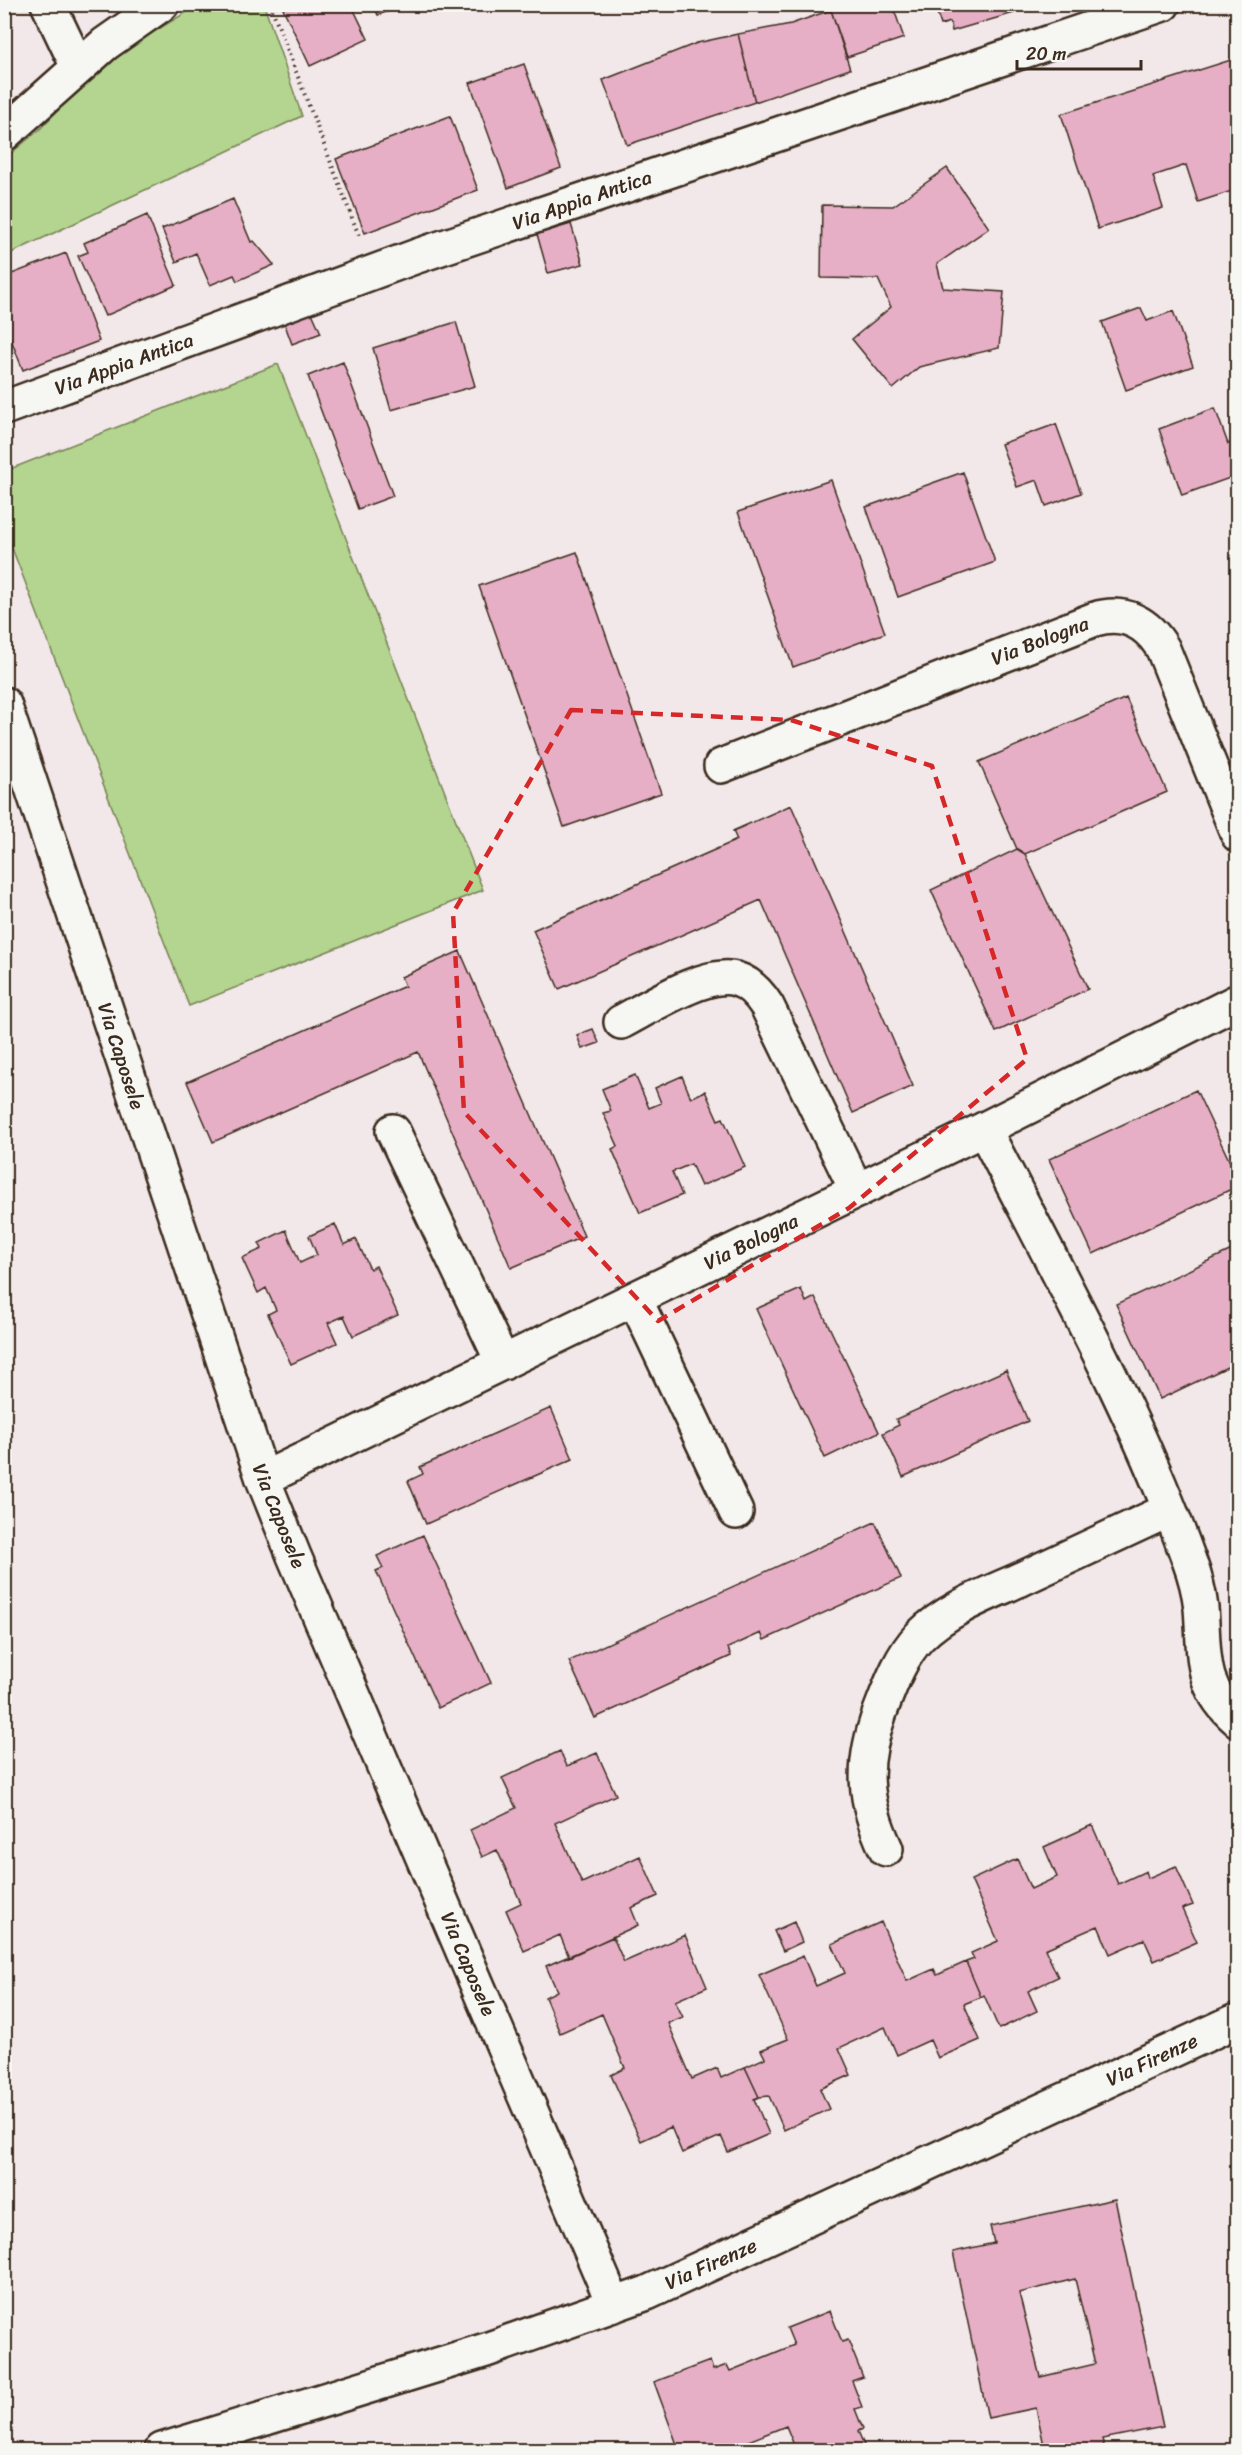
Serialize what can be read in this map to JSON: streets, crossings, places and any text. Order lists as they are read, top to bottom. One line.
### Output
{"streets":{"street":["Via Appia Antica","Via Bologna","Via Caposele","Via Firenze"]},"crossings":[["Via Bologna","Via Caposele"],["Via Caposele","Via Firenze"]],"scale_bar":"20 m"}
